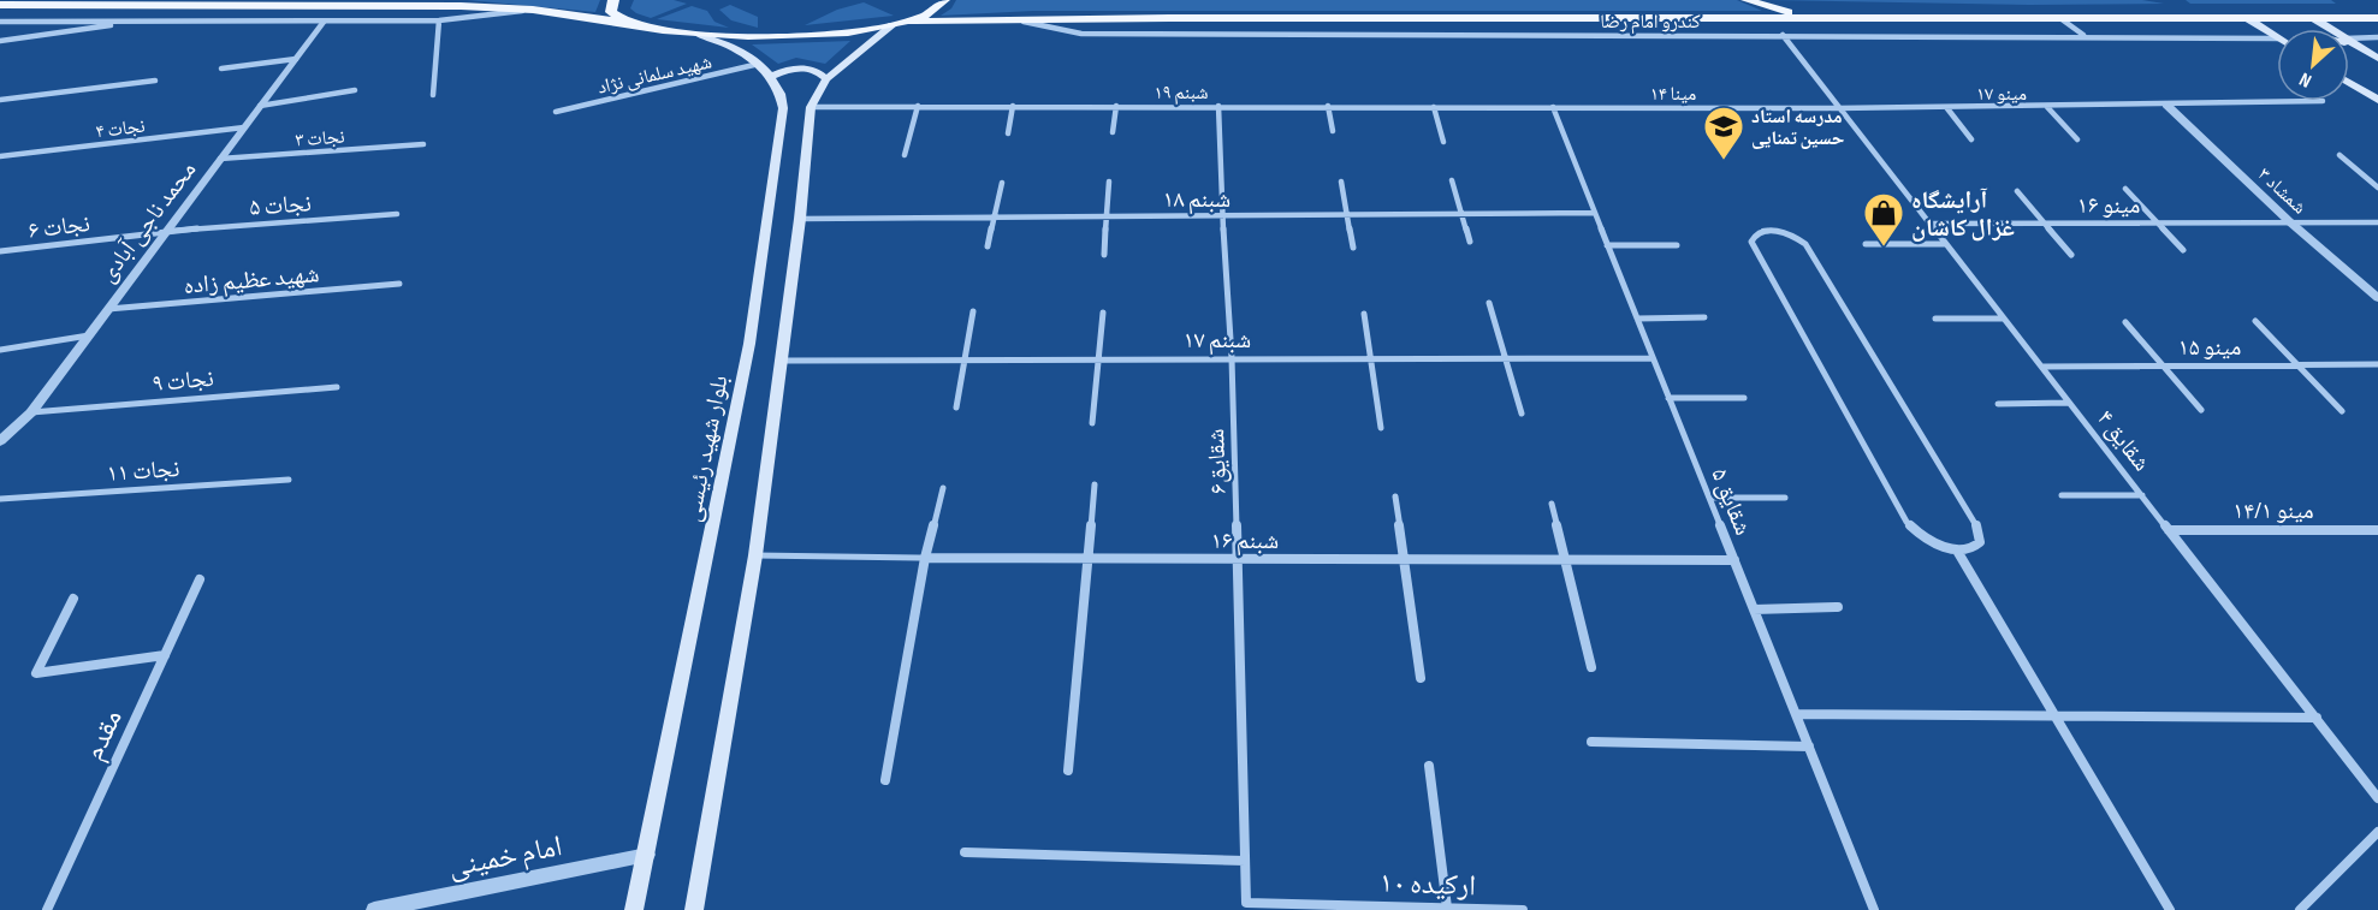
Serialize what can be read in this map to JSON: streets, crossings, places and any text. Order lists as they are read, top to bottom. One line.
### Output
{"streets":{"main road":["بلوار شهید رئیسی"],"street":["کندرو امام رضا","شهید سلمانی نژاد","شبنم ۱۹","مینا ۱۴","مینو ۱۷","نجات ۴","نجات ۳","شمشاد ۳","شبنم ۱۸","نجات ۵","مینو ۱۶","محمد ناجی آبادی","نجات ۶","شهید عظیم زاده","شبنم ۱۷","مینو ۱۵","نجات ۹","شقایق ۴","شقایق۶","نجات ۱۱","شقایق ۵","مینو ۱۴/۱","شبنم ۱۶","مقدم","امام خمینی","ارکیده ۱۰"]},"crossings":[["کندرو امام رضا","شقایق ۴"],["شهید سلمانی نژاد","بلوار شهید رئیسی"],["شبنم ۱۹","مینا ۱۴"],["شبنم ۱۹","شقایق۶"],["شبنم ۱۹","شقایق ۵"],["مینا ۱۴","مینو ۱۷"],["مینا ۱۴","شقایق ۴"],["مینا ۱۴","شقایق ۵"],["مینو ۱۷","شمشاد ۳"],["مینو ۱۷","شقایق ۴"],["نجات ۴","محمد ناجی آبادی"],["نجات ۳","محمد ناجی آبادی"],["شمشاد ۳","مینو ۱۶"],["شبنم ۱۸","شقایق۶"],["شبنم ۱۸","شقایق ۵"],["نجات ۵","محمد ناجی آبادی"],["نجات ۵","نجات ۶"],["مینو ۱۶","شقایق ۴"],["محمد ناجی آبادی","نجات ۶"],["محمد ناجی آبادی","شهید عظیم زاده"],["محمد ناجی آبادی","نجات ۹"],["شبنم ۱۷","شقایق۶"],["شبنم ۱۷","شقایق ۵"],["مینو ۱۵","شقایق ۴"],["شقایق ۴","مینو ۱۴/۱"],["بلوار شهید رئیسی","امام خمینی"],["شقایق۶","شبنم ۱۶"],["شقایق۶","ارکیده ۱۰"],["شقایق ۵","شبنم ۱۶"]],"places":{"school or university":["مدرسه استاد حسین تمنایی"],"shop":["آرایشگاه غزال کاشان"]},"north":"bottom left"}
